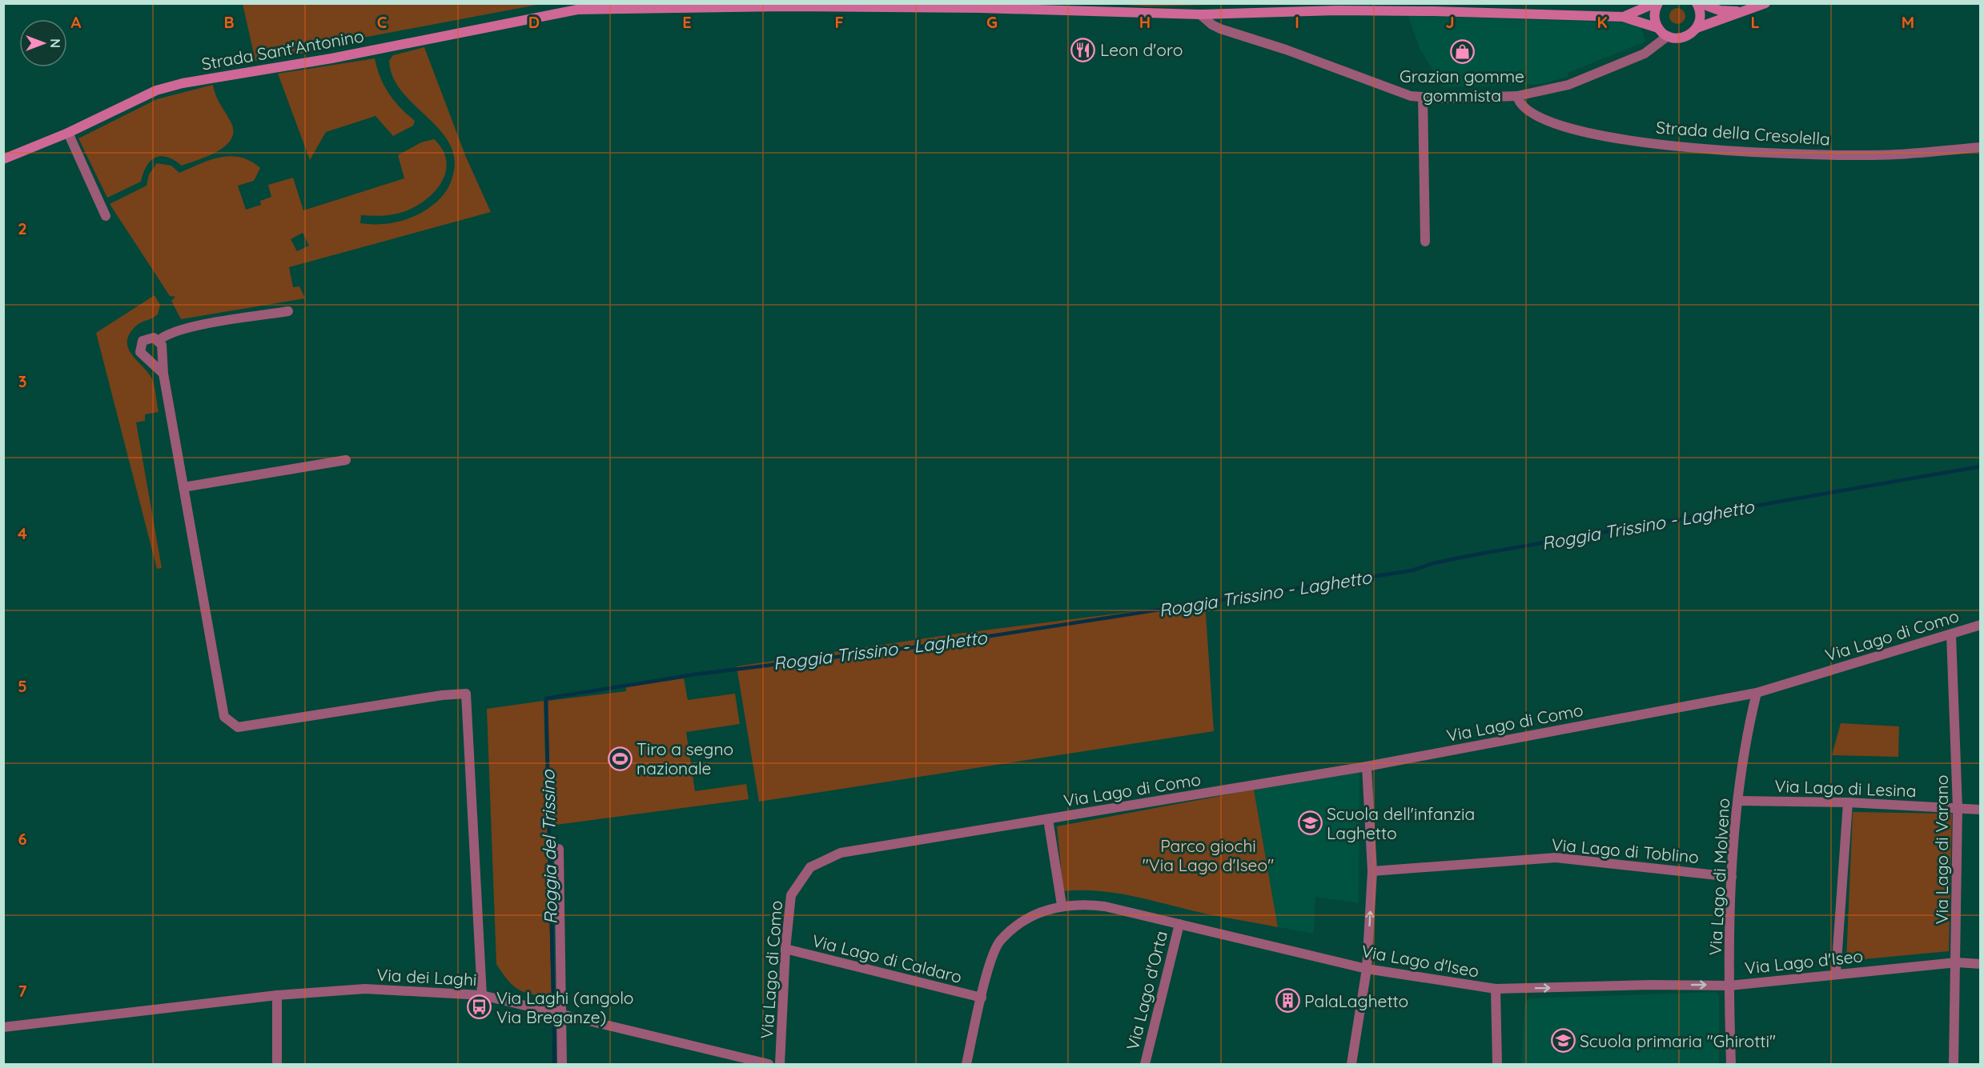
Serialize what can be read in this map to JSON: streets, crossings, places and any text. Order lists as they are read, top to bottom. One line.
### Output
{"streets":{"main road":["Strada Sant'Antonino"],"street":["Strada della Cresolella","Via Lago di Como","Via Lago di Lesina","Via Lago di Varano","Via Lago di Toblino","Via Lago di Molveno","Via Lago di Caldaro","Via Lago d'Iseo","Via dei Laghi","Via Lago d'Orta"]},"crossings":[["Via Lago di Como","Via Lago di Varano"],["Via Lago di Como","Via Lago di Molveno"],["Via Lago di Como","Via Lago di Caldaro"],["Via Lago di Como","Via Lago d'Iseo"],["Via Lago di Lesina","Via Lago di Varano"],["Via Lago di Lesina","Via Lago di Molveno"],["Via Lago di Varano","Via Lago d'Iseo"],["Via Lago di Toblino","Via Lago di Molveno"],["Via Lago di Molveno","Via Lago d'Iseo"],["Via Lago di Caldaro","Via Lago d'Iseo"],["Via Lago d'Iseo","Via Lago d'Orta"]],"water":["Roggia Trissino - Laghetto","Roggia del Trissino"],"parks":["Parco giochi \"Via Lago d'Iseo\""],"places":{"restaurant":["Leon d'oro"],"shop":["Grazian gomme gommista"],"sports":["Tiro a segno nazionale"],"school or university":["Scuola dell'infanzia Laghetto","Scuola primaria \"Ghirotti\""],"building":["PalaLaghetto"],"bus stop":["Via Laghi (angolo Via Breganze)"]},"north":"right","grid":{"columns":["A","B","C","D","E","F","G","H","I","J","K","L","M"],"rows":["2","3","4","5","6","7"]}}
